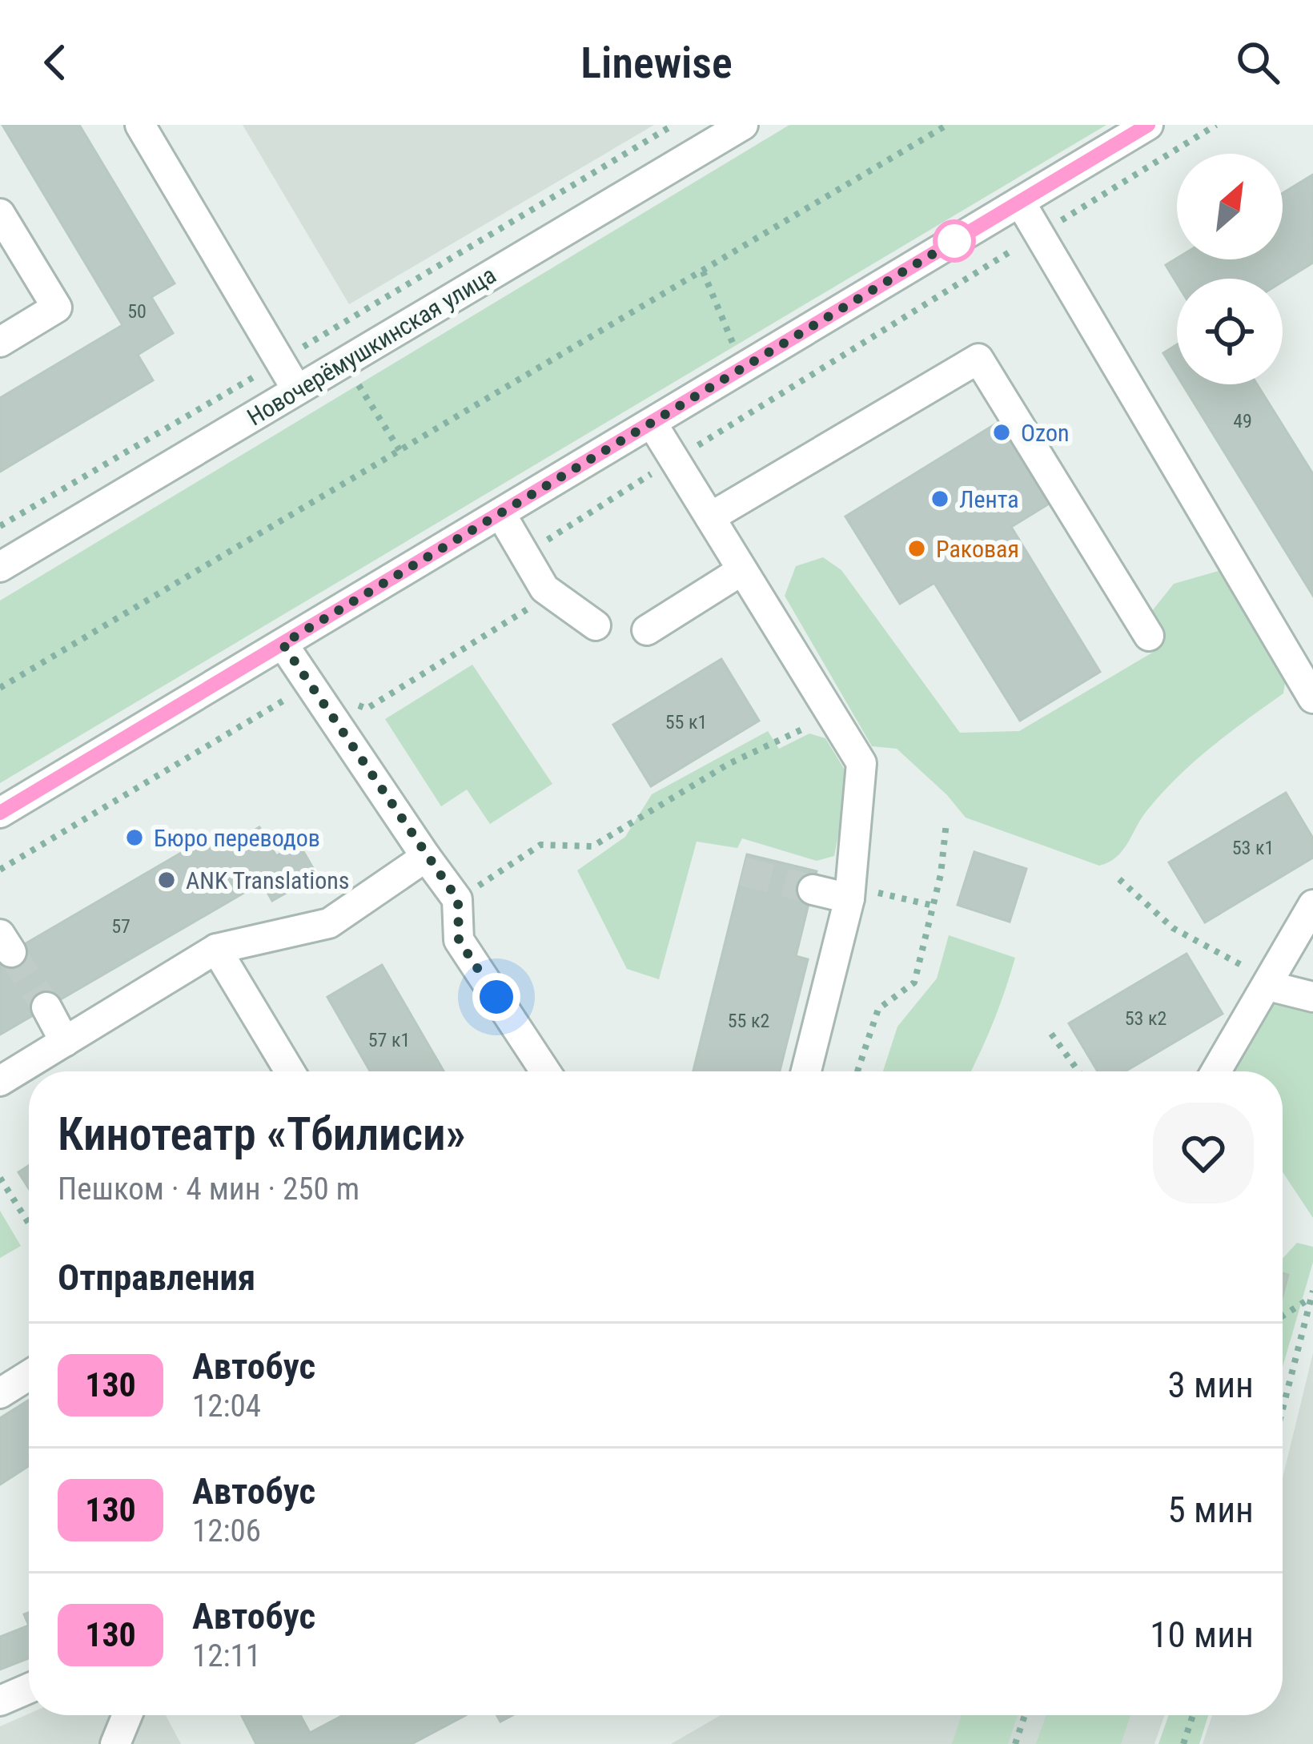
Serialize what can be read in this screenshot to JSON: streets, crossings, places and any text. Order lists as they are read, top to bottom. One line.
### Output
{"streets":{"street":["Новочерёмушкинская улица"]},"places":["Ozon","Лента","Раковая","Бюро переводов","ANK Translations"],"lines":["bus line 130"],"house_numbers":["50","49","55 к1","53 к1","57","53 к2","55 к2","57 к1"],"north":"top right","page":{"header":"Linewise","heading":[["Кинотеатр «Тбилиси»","Пешком · 4 мин · 250 m"],"Отправления"],"list":[{"mark":"130","name":"Автобус","note":"12:04","value":"3 мин"},{"mark":"130","name":"Автобус","note":"12:06","value":"5 мин"},{"mark":"130","name":"Автобус","note":"12:11","value":"10 мин"}]}}
